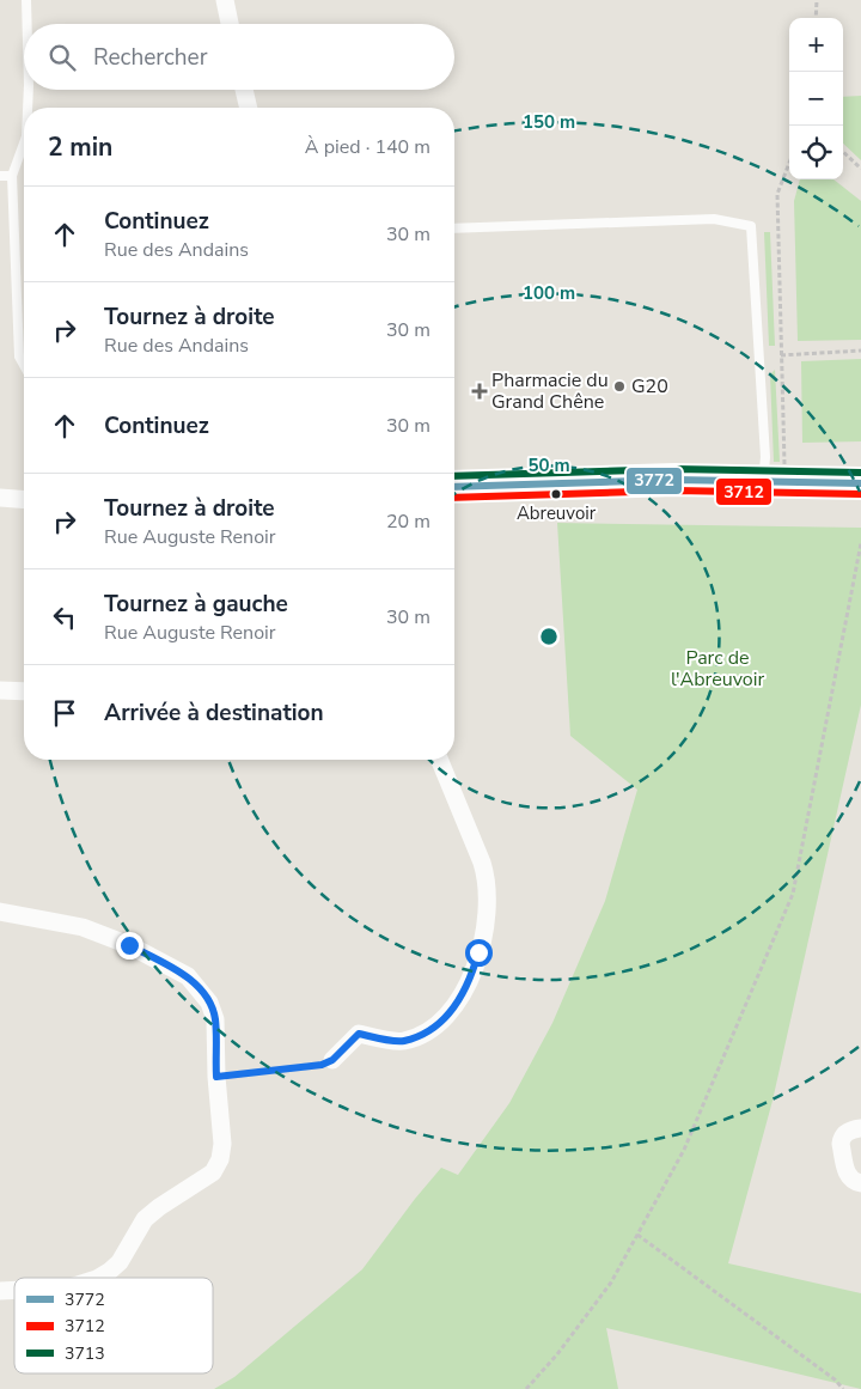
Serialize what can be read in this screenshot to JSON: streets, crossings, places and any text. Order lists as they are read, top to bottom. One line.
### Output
{"parks":["Parc de l'Abreuvoir"],"places":{"other":["G20","Abreuvoir"],"health":["Pharmacie du Grand Chêne"]},"lines":["transit line 3713","transit line 3772","transit line 3712"],"legend":["3772","3712","3713"],"page":{"map_buttons":["+","−"],"search":"Rechercher","heading":["2 min","À pied · 140 m"],"list":[["Continuez","Rue des Andains","30 m"],["Tournez à droite","Rue des Andains","30 m"],["Continuez","30 m"],["Tournez à droite","Rue Auguste Renoir","20 m"],["Tournez à gauche","Rue Auguste Renoir","30 m"],"Arrivée à destination"]},"rings":["150 m","100 m","50 m"]}
